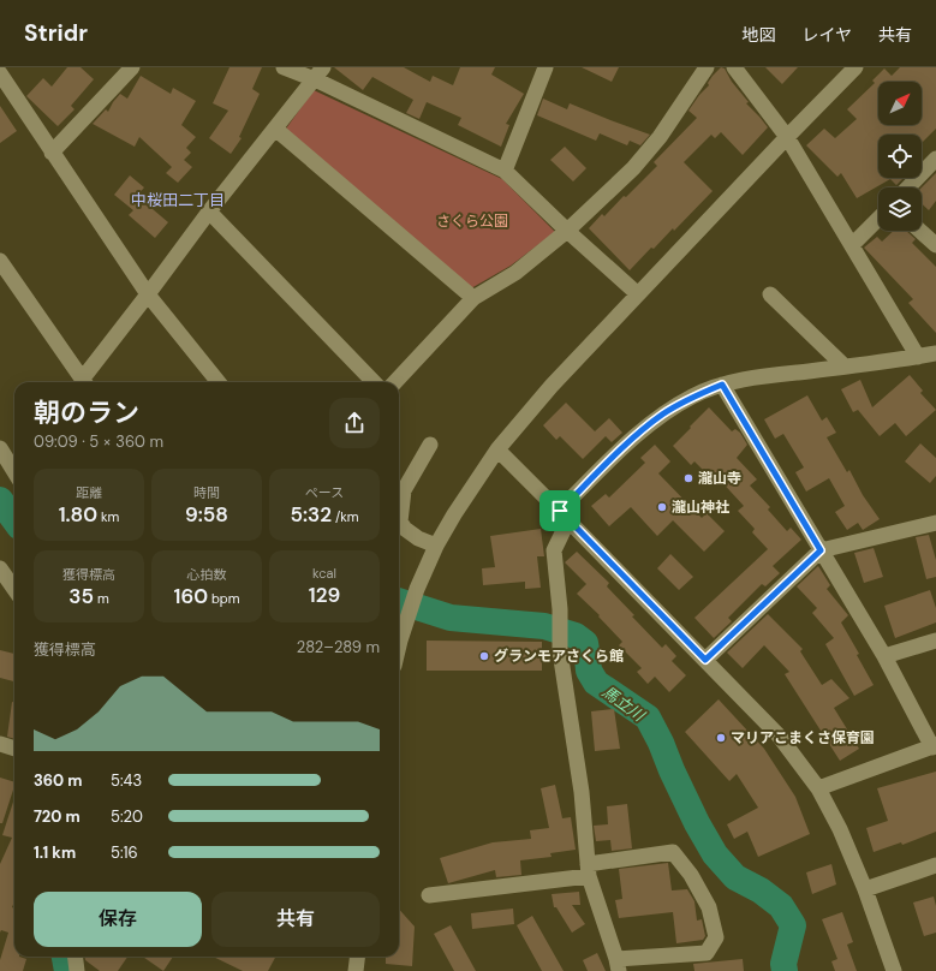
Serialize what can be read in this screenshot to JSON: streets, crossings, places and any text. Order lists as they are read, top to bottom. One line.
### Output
{"districts":["中桜田二丁目"],"water":["馬立川"],"parks":["さくら公園"],"places":["瀧山寺","瀧山神社","グランモアさくら館","マリアこまくさ保育園"],"north":"top right","page":{"header":"Stridr","nav":["地図","レイヤ","共有"],"heading":["朝のラン","09:09 · 5 × 360 m"],"stats":[["距離","1.80 km"],["時間","9:58"],["ペース","5:32 /km"],["獲得標高","35 m"],["心拍数","160 bpm"],["kcal","129"]],"chart":["獲得標高","282–289 m"],"list":[{"name":"360 m","note":"5:43"},{"name":"720 m","note":"5:20"},{"name":"1.1 km","note":"5:16"}],"buttons":["保存","共有"]}}
